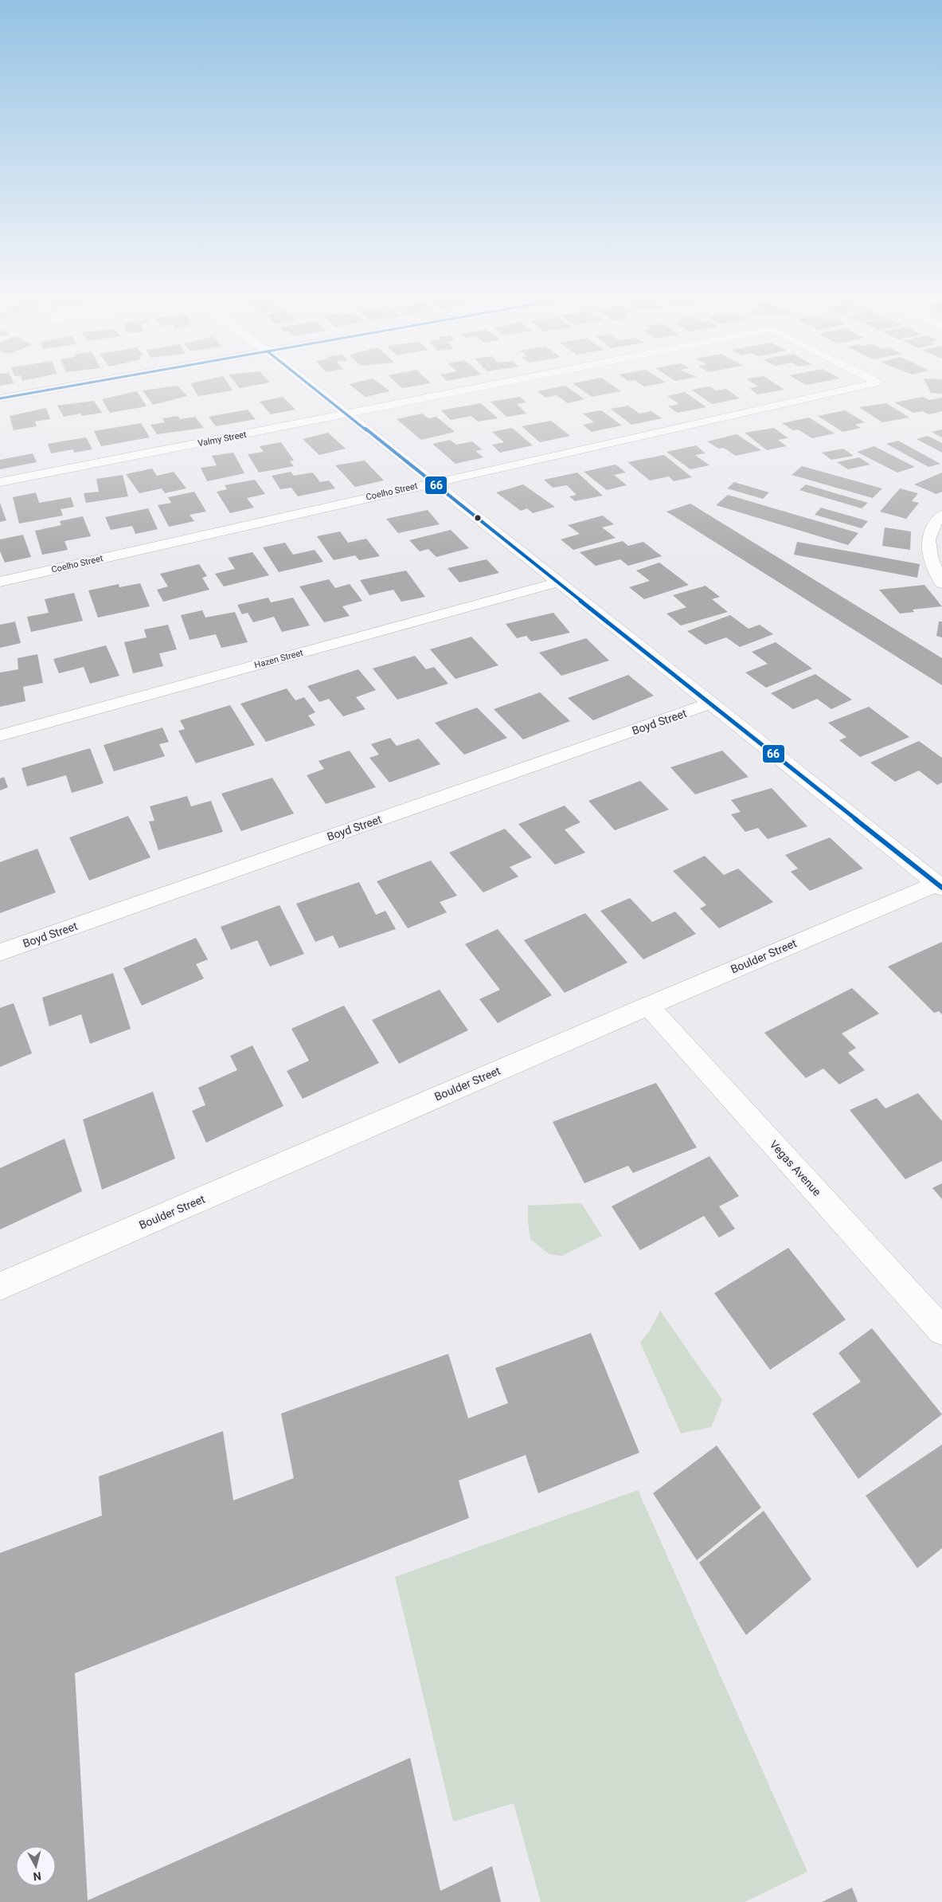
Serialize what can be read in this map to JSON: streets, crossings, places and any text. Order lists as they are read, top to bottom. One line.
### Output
{"streets":{"street":["Valmy Street","Coelho Street","Hazen Street","Boyd Street","Boulder Street","Vegas Avenue"]},"crossings":[["Boulder Street","Vegas Avenue"]],"lines":["transit line 66"],"north":"bottom"}
